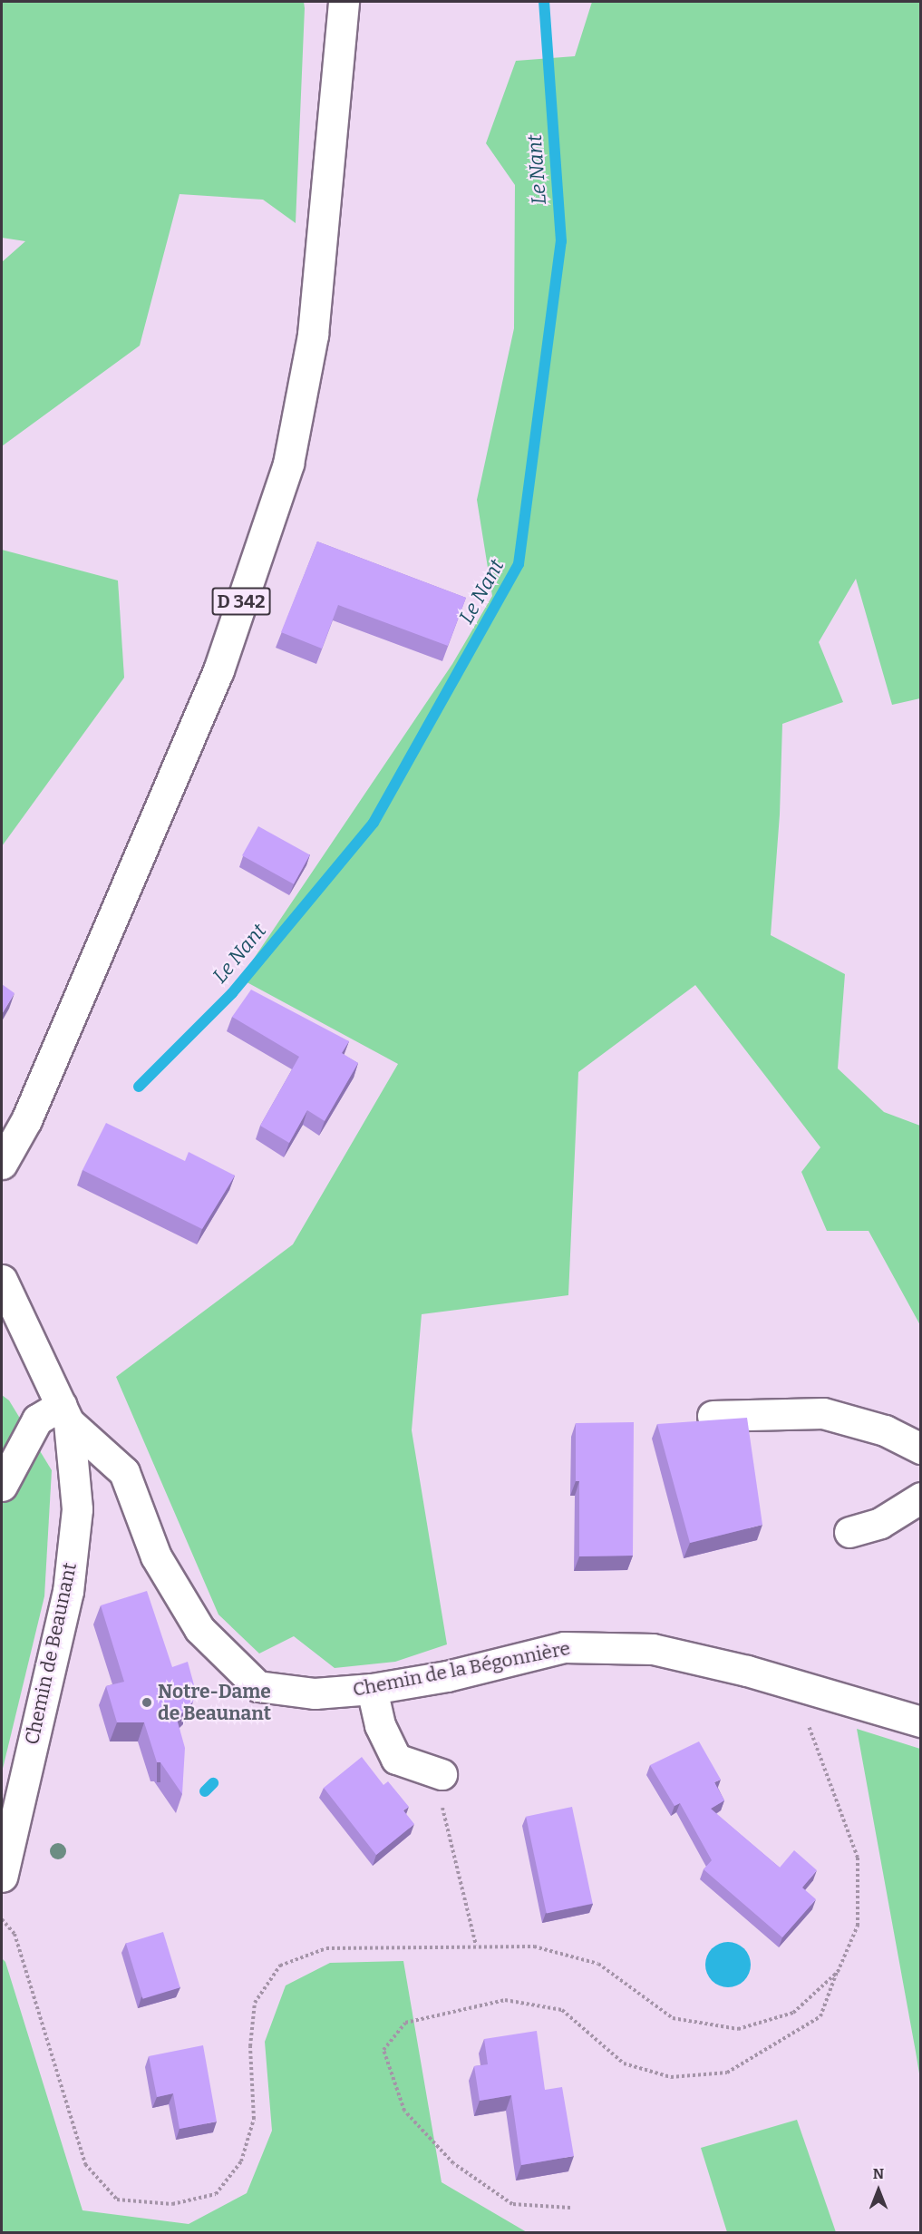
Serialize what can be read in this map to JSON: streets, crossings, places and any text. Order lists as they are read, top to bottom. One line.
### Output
{"streets":{"street":["D 342","Chemin de Beaunant","Chemin de la Bégonnière"]},"crossings":[["Chemin de Beaunant","Chemin de la Bégonnière"]],"water":["Le Nant"],"places":["Notre-Dame de Beaunant"],"north":"top"}
